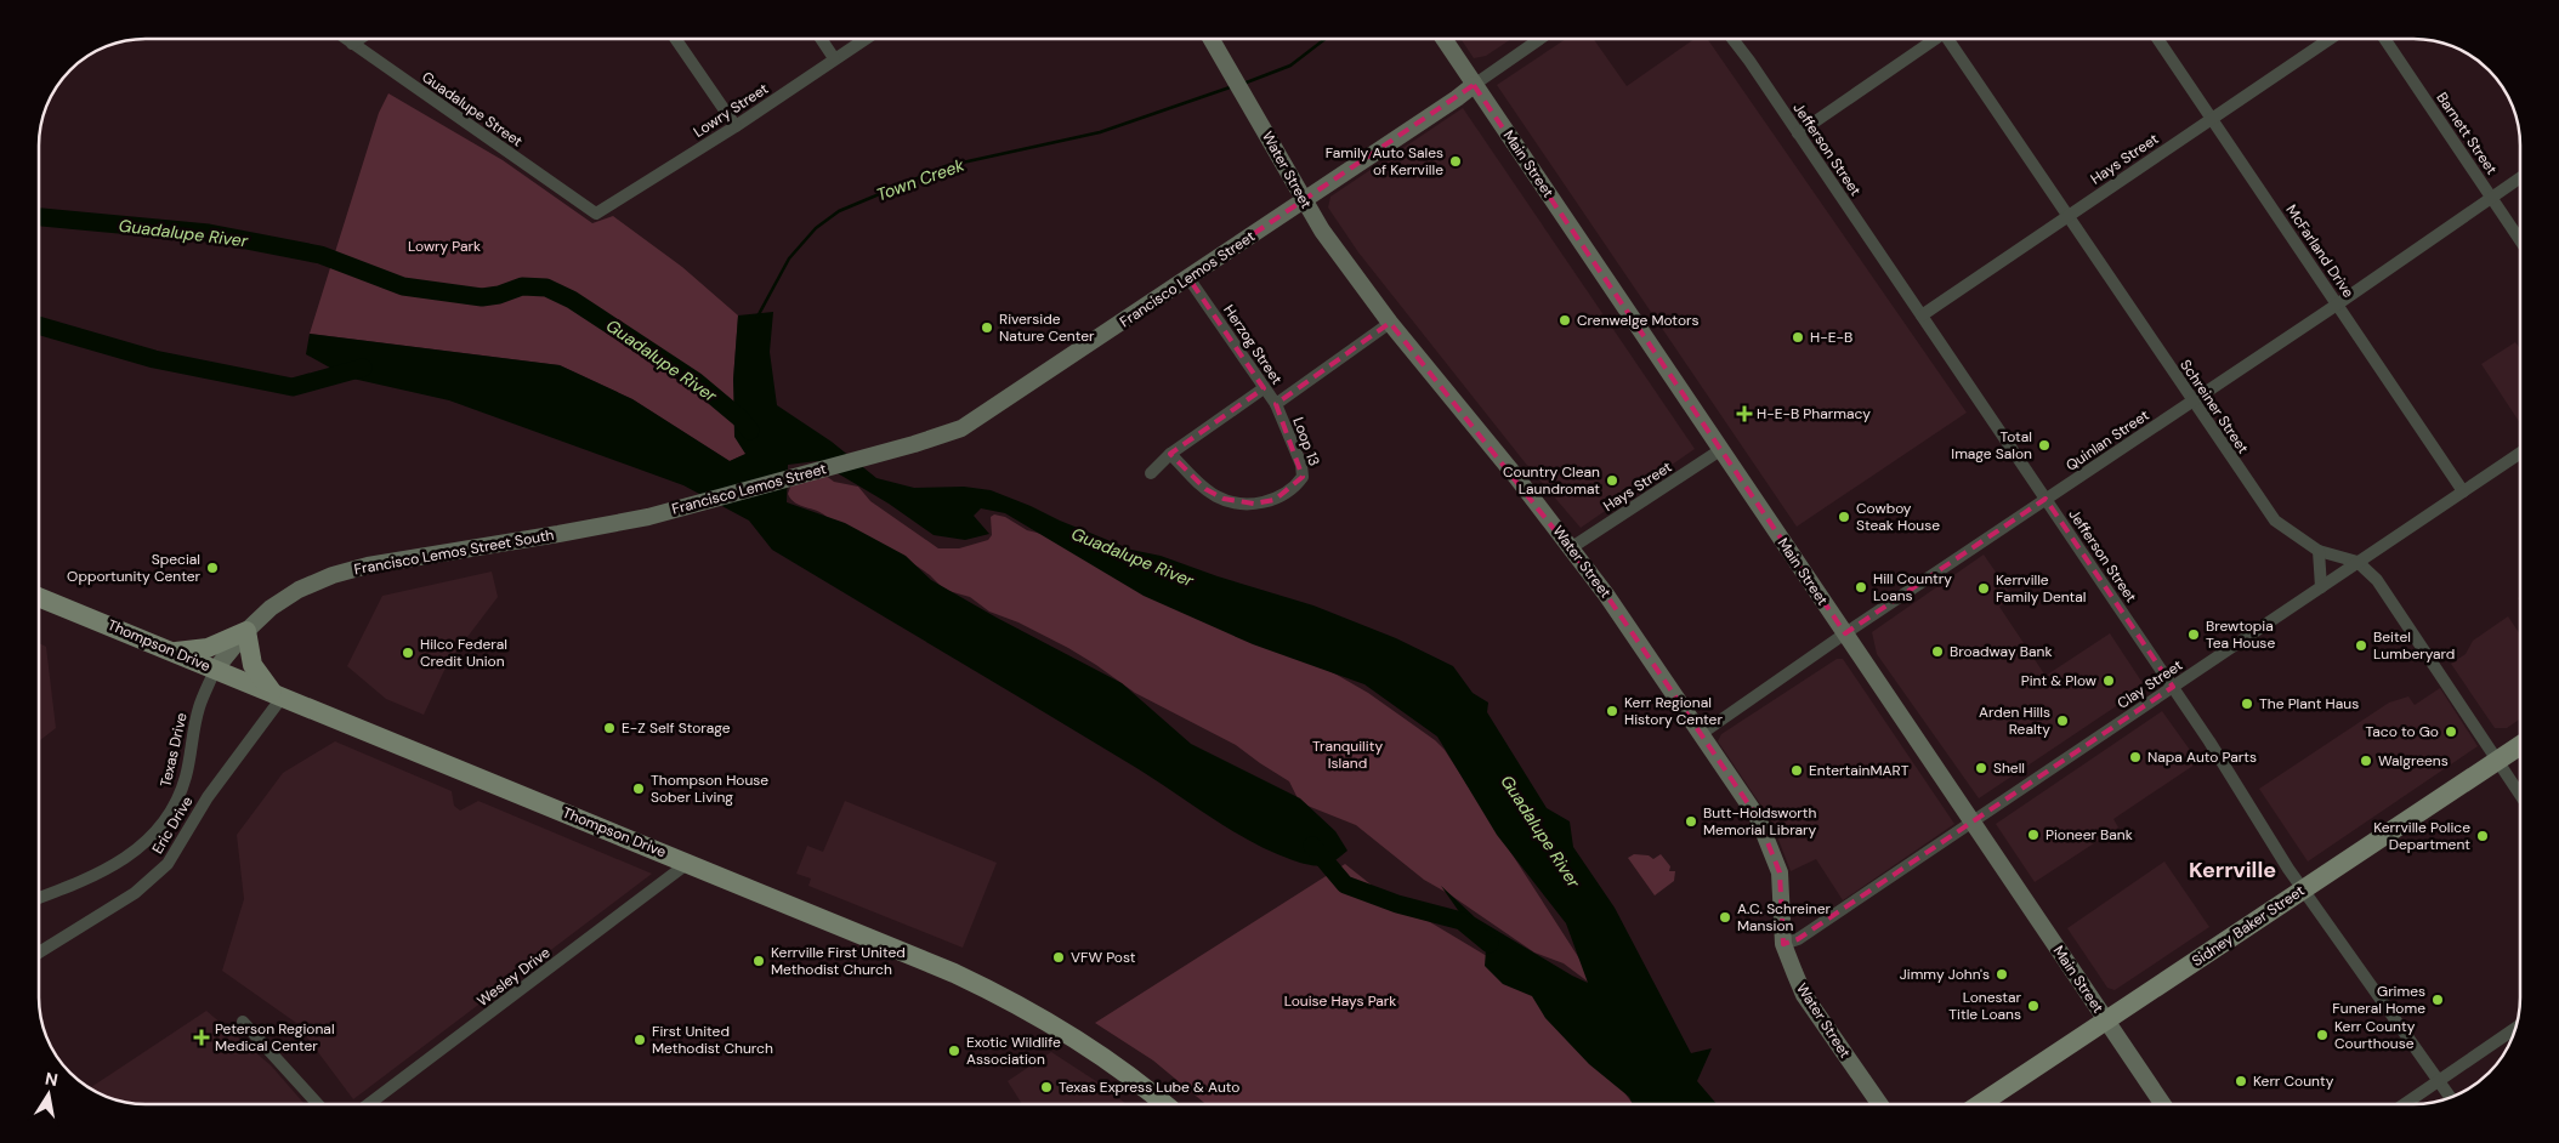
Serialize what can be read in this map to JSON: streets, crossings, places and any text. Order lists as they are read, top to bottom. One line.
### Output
{"streets":{"main road":["Thompson Drive","Sidney Baker Street"],"street":["Guadalupe Street","Lowry Street","Barnett Street","Jefferson Street","Hays Street","Main Street","Water Street","McFarland Drive","Francisco Lemos Street","Herzog Street","Schreiner Street","Quinlan Street","Loop 13","Francisco Lemos Street South","Clay Street","Texas Drive","Eric Drive","Wesley Drive"]},"crossings":[["Guadalupe Street","Lowry Street"],["Barnett Street","Quinlan Street"],["Jefferson Street","Hays Street"],["Jefferson Street","Quinlan Street"],["Jefferson Street","Clay Street"],["Jefferson Street","Sidney Baker Street"],["Hays Street","Main Street"],["Hays Street","Water Street"],["Hays Street","McFarland Drive"],["Hays Street","Schreiner Street"],["Main Street","Francisco Lemos Street"],["Main Street","Quinlan Street"],["Main Street","Clay Street"],["Main Street","Sidney Baker Street"],["Water Street","Francisco Lemos Street"],["Water Street","Herzog Street"],["Water Street","Quinlan Street"],["Water Street","Clay Street"],["McFarland Drive","Quinlan Street"],["McFarland Drive","Clay Street"],["Francisco Lemos Street","Herzog Street"],["Francisco Lemos Street","Francisco Lemos Street South"],["Herzog Street","Loop 13"],["Schreiner Street","Quinlan Street"],["Schreiner Street","Clay Street"],["Schreiner Street","Sidney Baker Street"],["Francisco Lemos Street South","Thompson Drive"],["Francisco Lemos Street South","Texas Drive"],["Thompson Drive","Texas Drive"],["Thompson Drive","Eric Drive"],["Thompson Drive","Wesley Drive"]],"districts":["Kerrville"],"water":["Town Creek","Guadalupe River"],"parks":["Lowry Park","Tranquility Island","Louise Hays Park"],"places":{"other":["Family Auto Sales of Kerrville","Crenwelge Motors","Riverside Nature Center","H-E-B","Total Image Salon","Country Clean Laundromat","Cowboy Steak House","Special Opportunity Center","Hill Country Loans","Kerrville Family Dental","Brewtopia Tea House","Beitel Lumberyard","Broadway Bank","Hilco Federal Credit Union","Pint & Plow","The Plant Haus","Kerr Regional History Center","Arden Hills Realty","E-Z Self Storage","Taco to Go","Napa Auto Parts","Walgreens","Shell","EntertainMART","Thompson House Sober Living","Butt-Holdsworth Memorial Library","Pioneer Bank","Kerrville Police Department","A.C. Schreiner Mansion","VFW Post","Kerrville First United Methodist Church","Jimmy John's","Grimes Funeral Home","Lonestar Title Loans","Kerr County Courthouse","First United Methodist Church","Exotic Wildlife Association","Kerr County","Texas Express Lube & Auto"],"health":["H-E-B Pharmacy","Peterson Regional Medical Center"]},"north":"top"}
